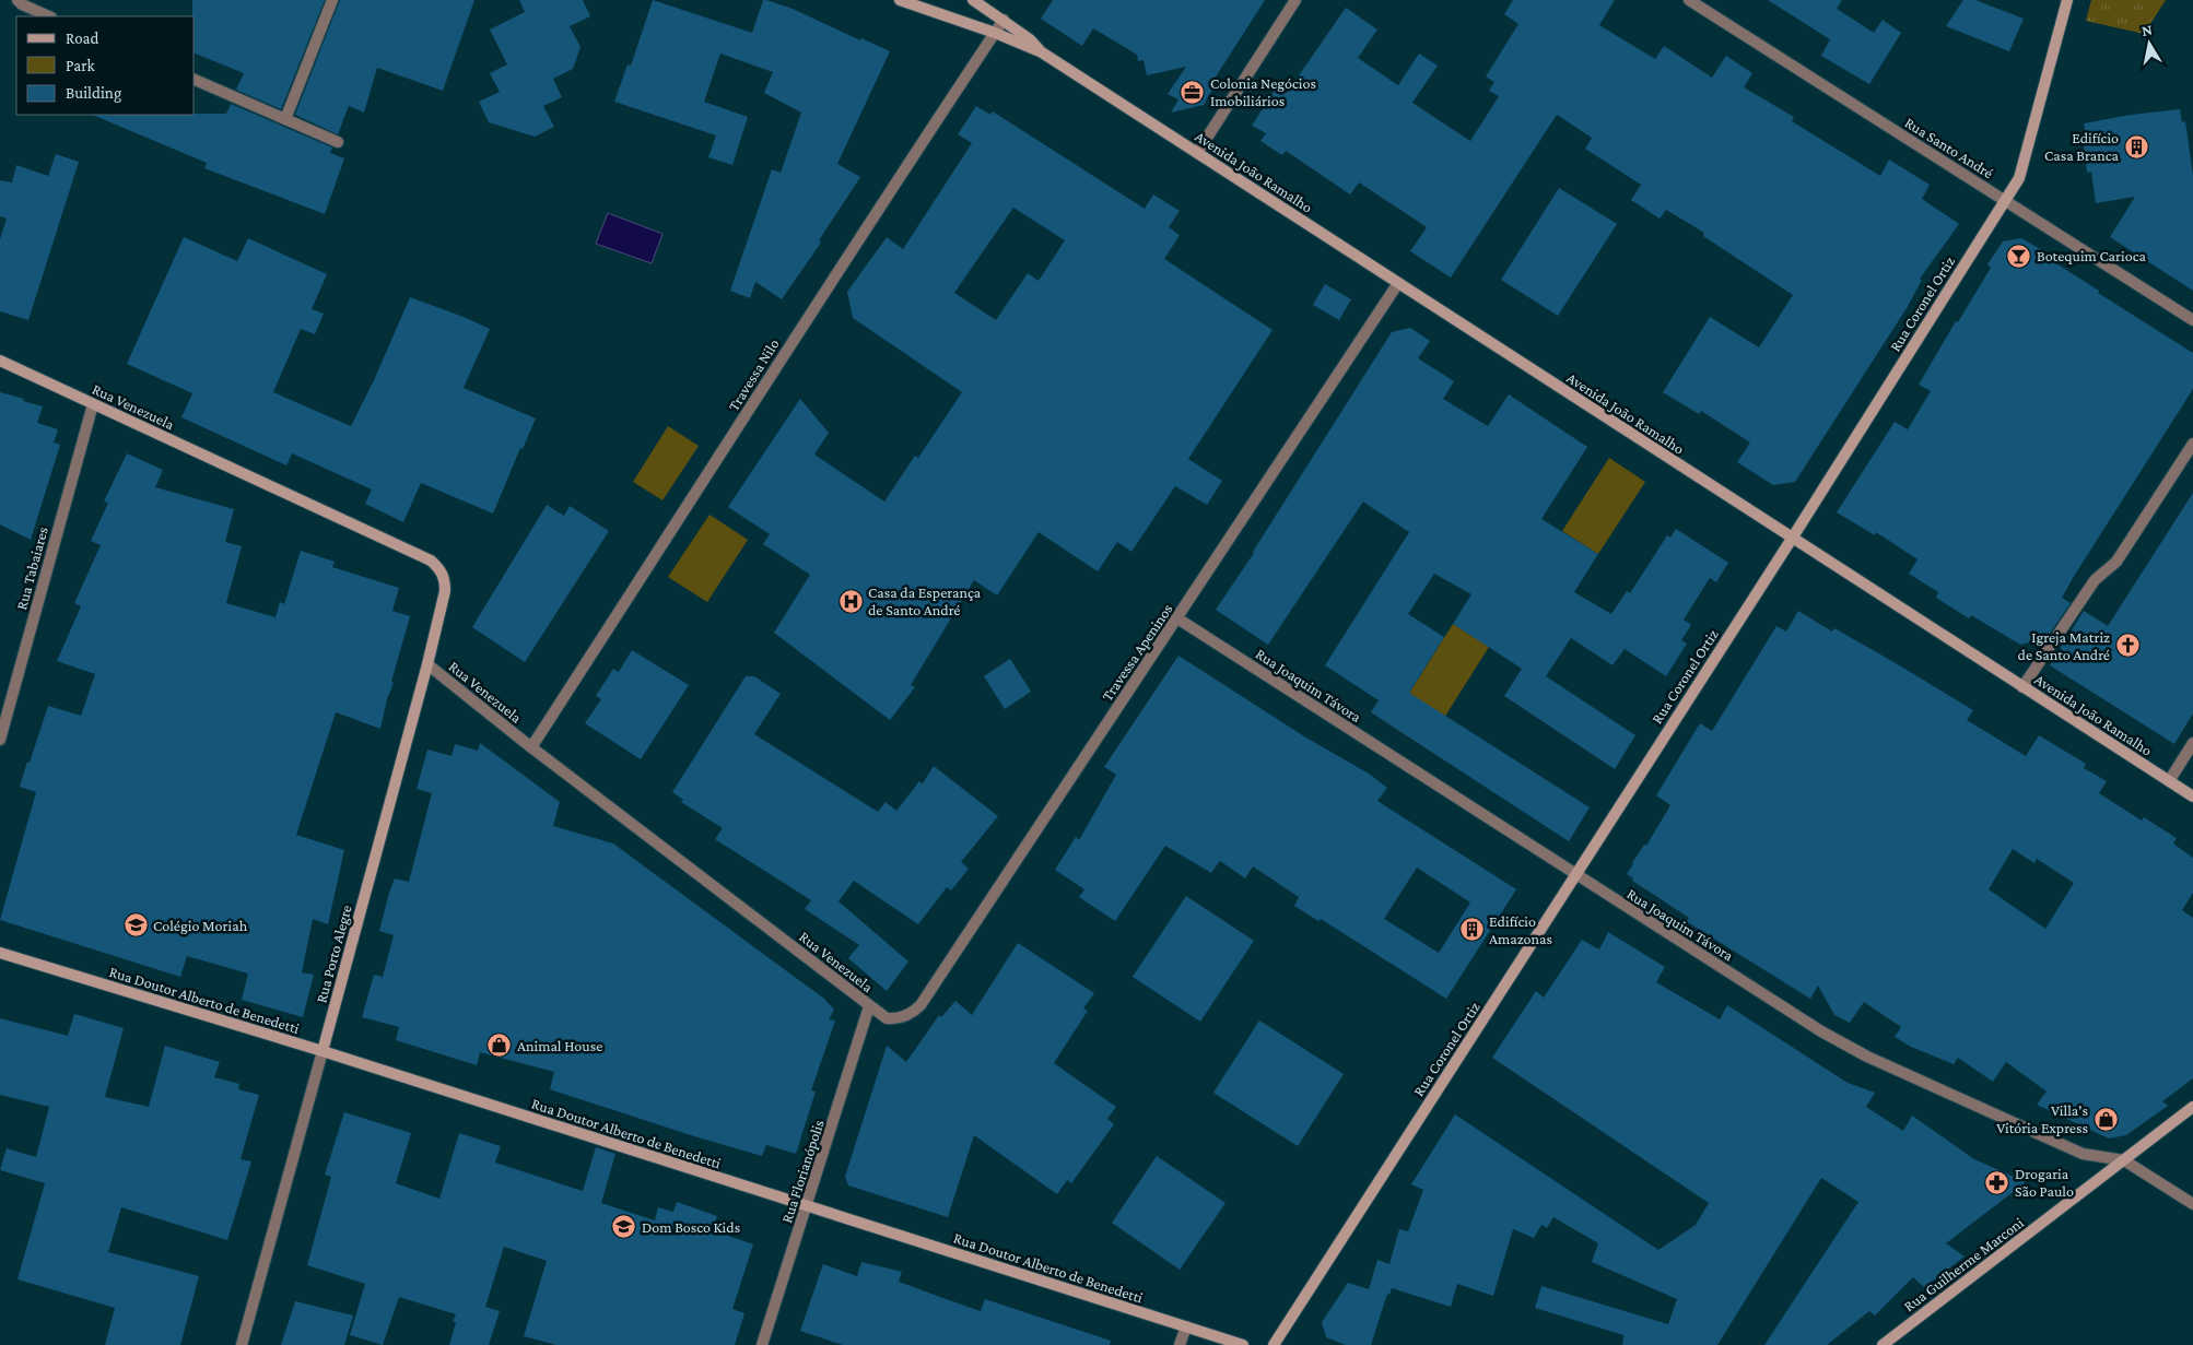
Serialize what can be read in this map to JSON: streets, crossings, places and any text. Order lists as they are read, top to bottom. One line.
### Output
{"streets":{"street":["Rua Santo André","Avenida João Ramalho","Rua Coronel Ortiz","Travessa Nilo","Rua Venezuela","Rua Tabaiares","Travessa Apeninos","Rua Joaquim Távora","Rua Porto Alegre","Rua Doutor Alberto de Benedetti","Rua Florianópolis","Rua Guilherme Marconi"]},"crossings":[["Rua Santo André","Rua Coronel Ortiz"],["Avenida João Ramalho","Rua Coronel Ortiz"],["Avenida João Ramalho","Travessa Nilo"],["Avenida João Ramalho","Travessa Apeninos"],["Rua Coronel Ortiz","Rua Joaquim Távora"],["Travessa Nilo","Rua Venezuela"],["Rua Venezuela","Rua Tabaiares"],["Rua Venezuela","Travessa Apeninos"],["Rua Venezuela","Rua Porto Alegre"],["Rua Venezuela","Rua Florianópolis"],["Travessa Apeninos","Rua Joaquim Távora"],["Rua Joaquim Távora","Rua Guilherme Marconi"],["Rua Porto Alegre","Rua Doutor Alberto de Benedetti"],["Rua Doutor Alberto de Benedetti","Rua Florianópolis"]],"places":{"office":["Colonia Negócios Imobiliários"],"building":["Edifício Casa Branca","Edifício Amazonas"],"bar":["Botequim Carioca"],"hospital":["Casa da Esperança de Santo André"],"church":["Igreja Matriz de Santo André"],"school or university":["Colégio Moriah","Dom Bosco Kids"],"shop":["Animal House","Villa's Vitória Express"],"pharmacy":["Drogaria São Paulo"]},"legend":["Road","Park","Building"],"north":"top"}
